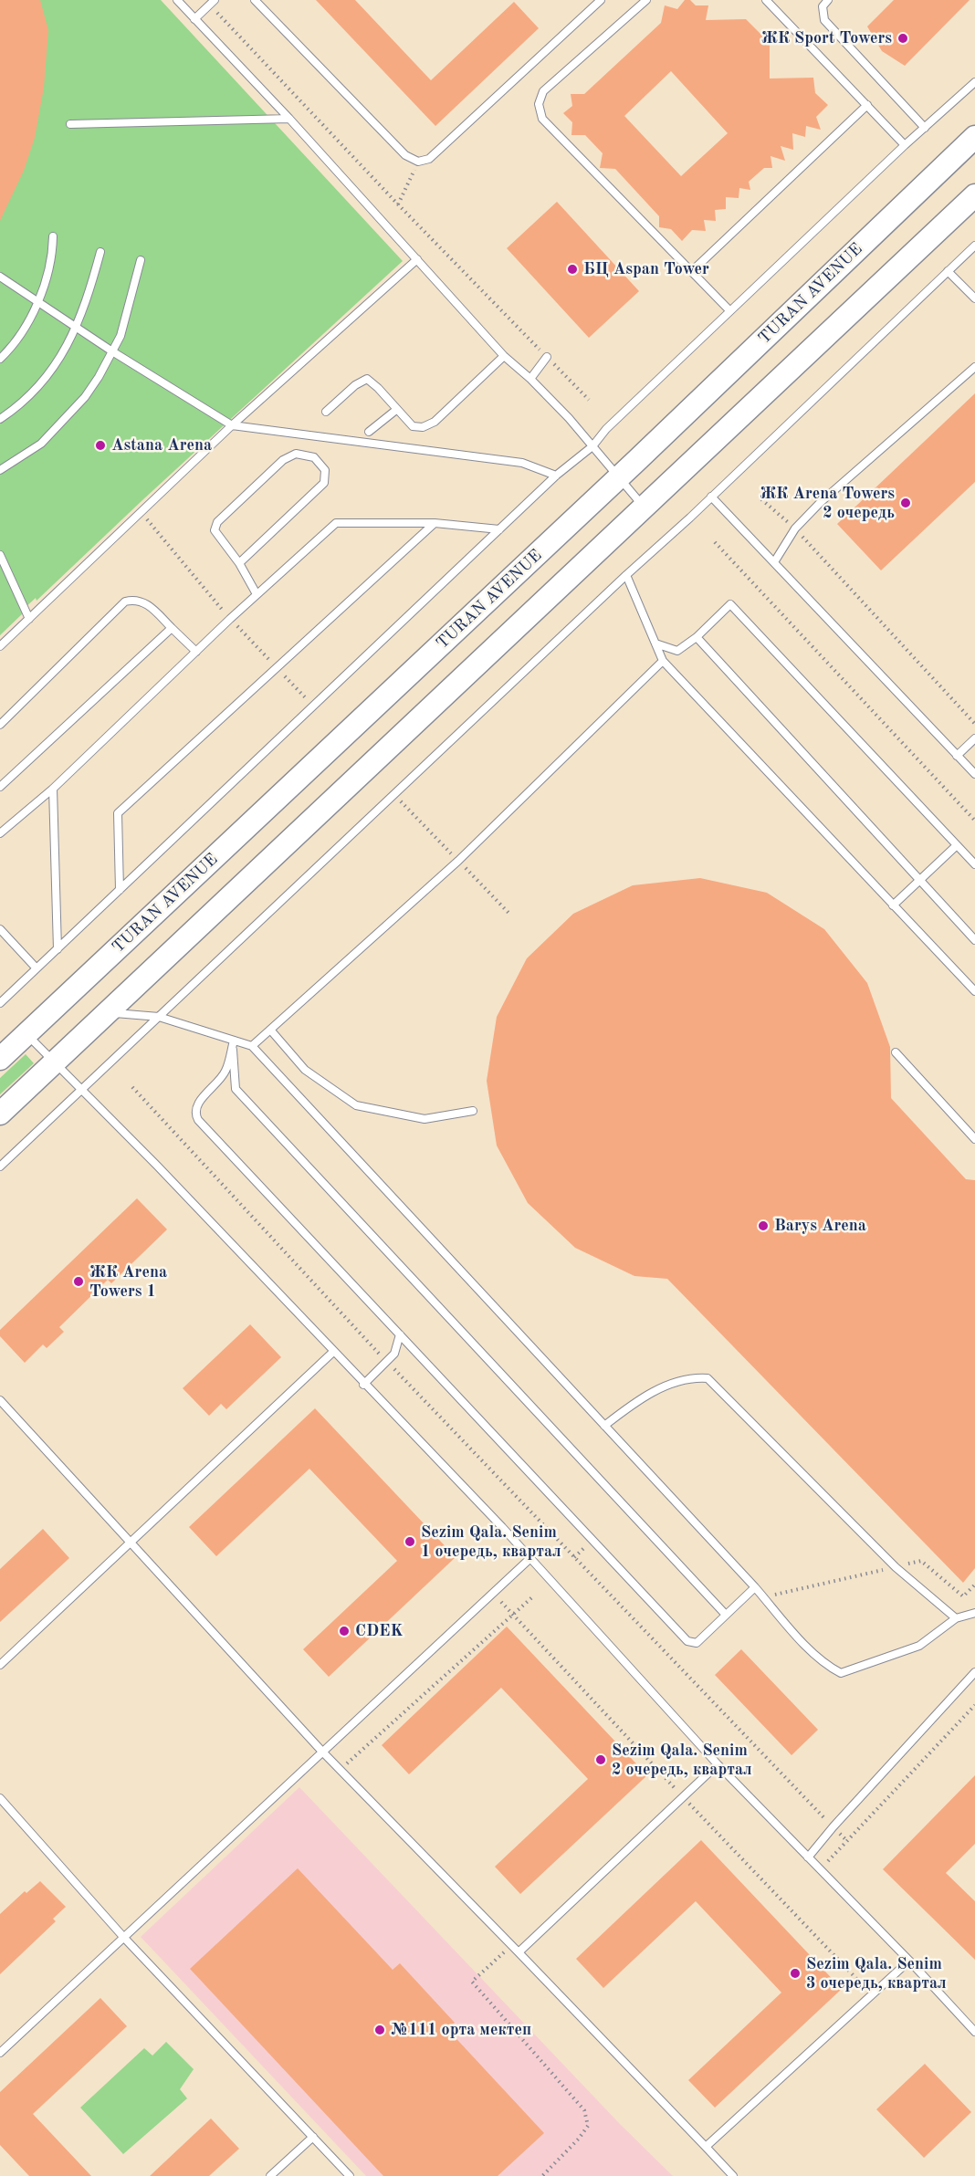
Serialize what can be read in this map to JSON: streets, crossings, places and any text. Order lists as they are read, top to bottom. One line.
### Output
{"streets":{"main road":["TURAN AVENUE"]},"places":["ЖК Sport Towers","БЦ Aspan Tower","Astana Arena","ЖК Arena Towers 2 очередь","Barys Arena","ЖК Arena Towers 1","Sezim Qala. Senim 1 очередь, квартал","CDEK","Sezim Qala. Senim 2 очередь, квартал","Sezim Qala. Senim 3 очередь, квартал","№111 орта мектеп"]}
